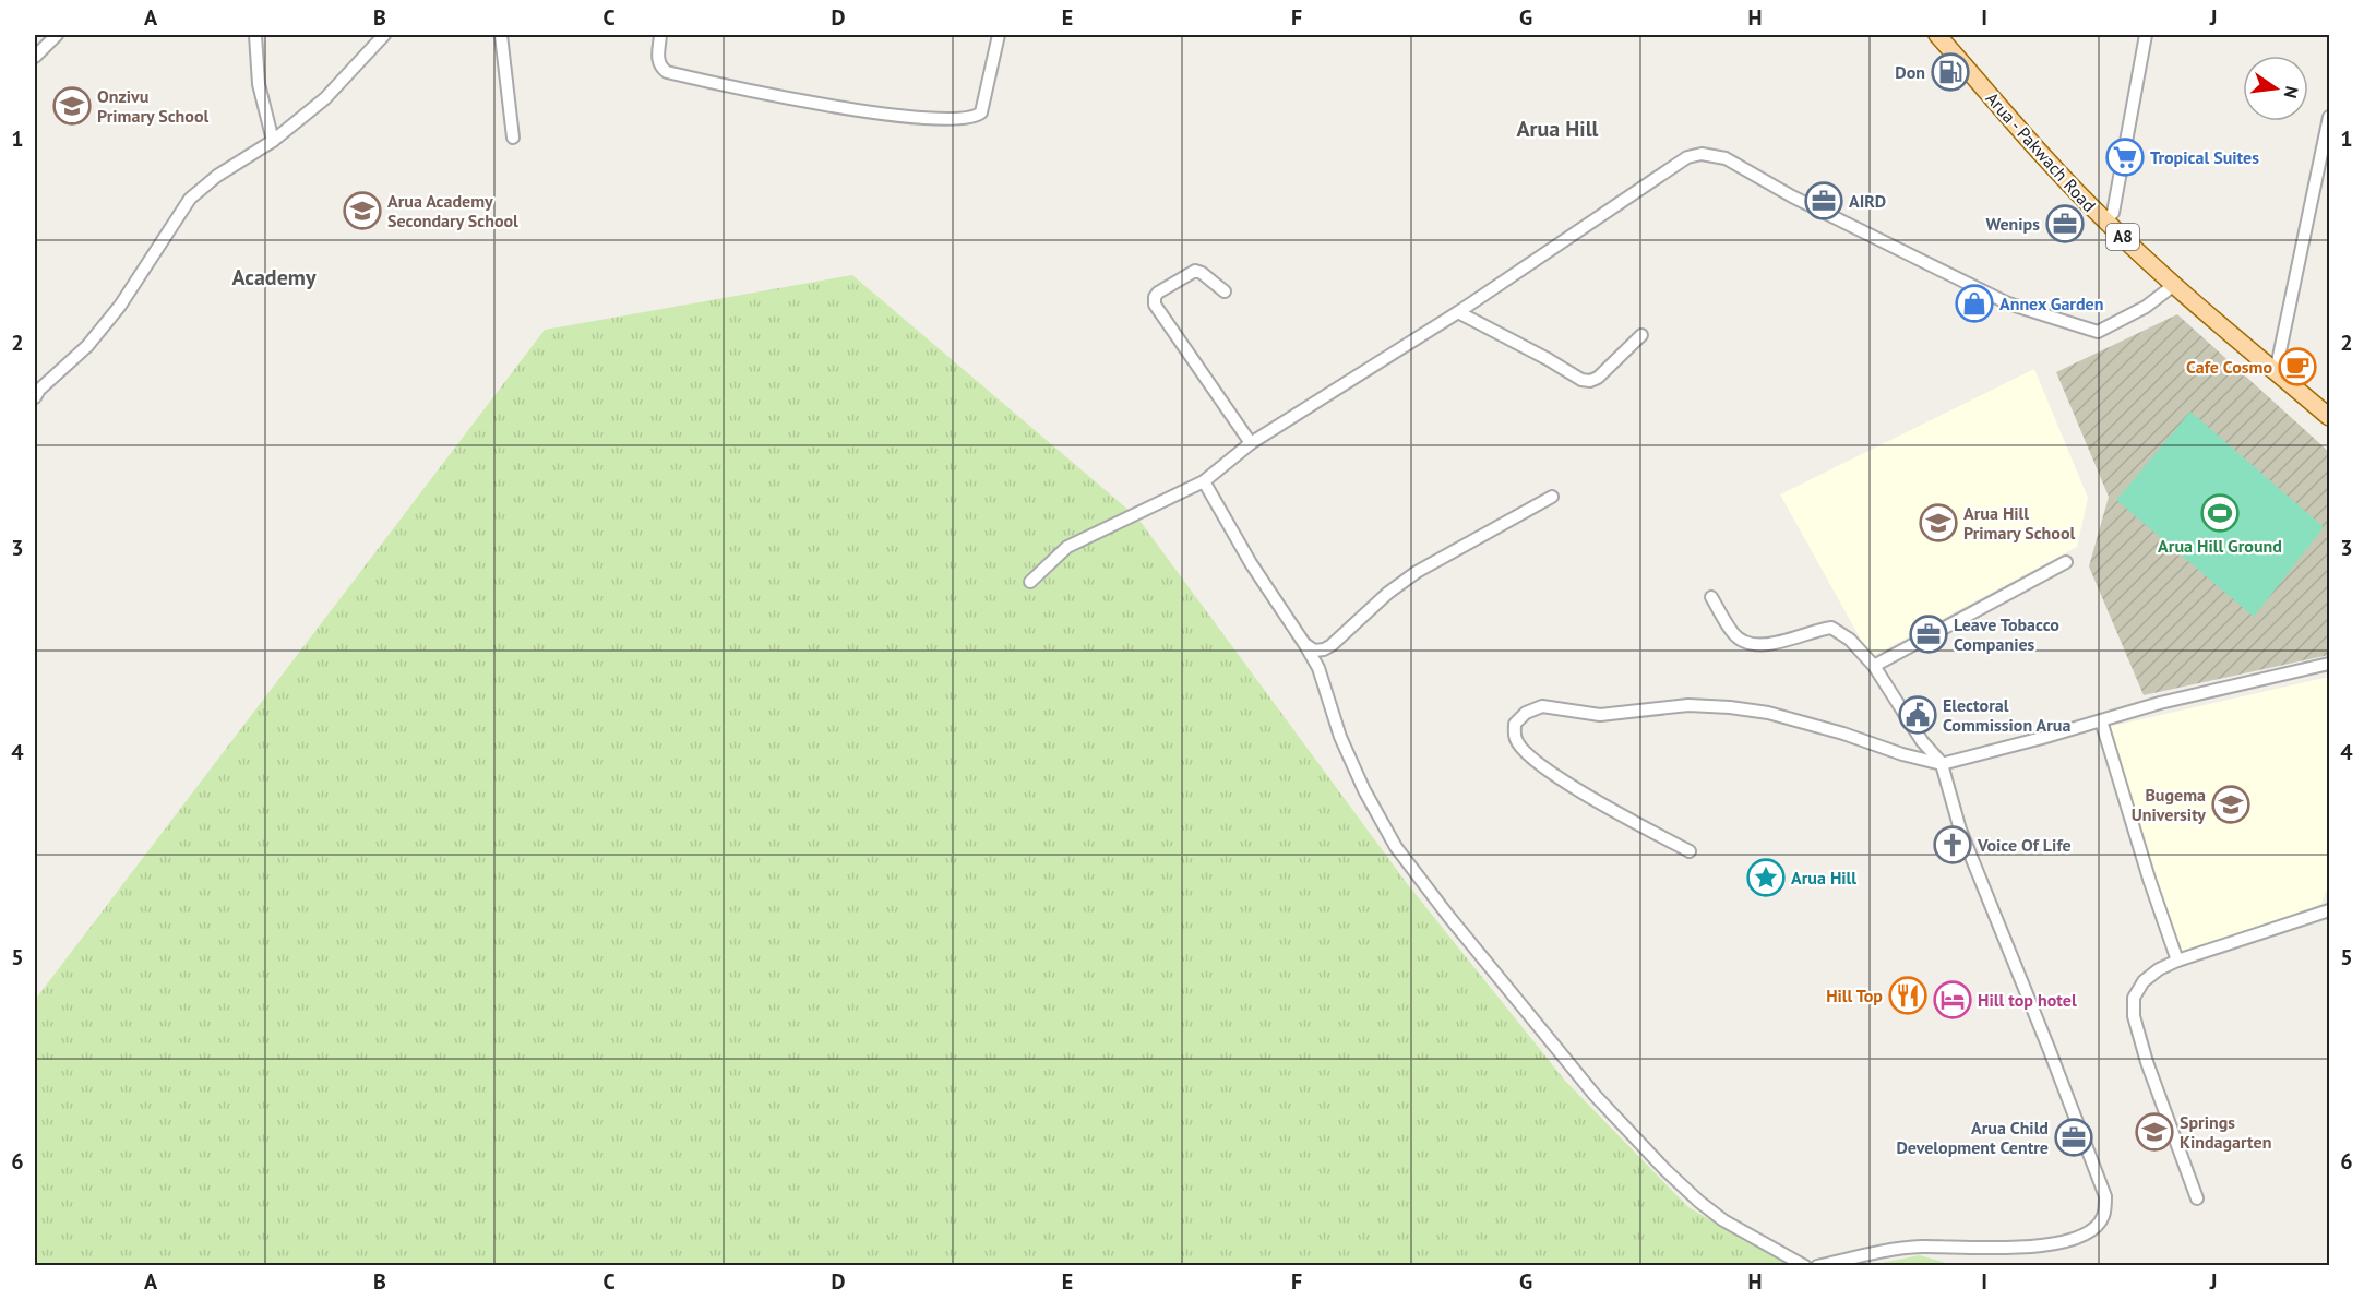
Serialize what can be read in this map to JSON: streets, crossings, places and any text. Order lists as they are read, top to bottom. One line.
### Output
{"streets":{"main road":["Arua - Pakwach Road","A8"]},"districts":["Arua Hill","Academy"],"places":{"fuel station":["Don"],"school or university":["Onzivu Primary School","Arua Academy Secondary School","Arua Hill Primary School","Bugema University","Springs Kindagarten"],"supermarket":["Tropical Suites"],"office":["AIRD","Wenips","Leave Tobacco Companies","Arua Child Development Centre"],"shop":["Annex Garden"],"cafe":["Cafe Cosmo"],"sports":["Arua Hill Ground"],"public building":["Electoral Commission Arua"],"church":["Voice Of Life"],"place":["Arua Hill"],"restaurant":["Hill Top"],"hotel":["Hill top hotel"]},"north":"right","grid":{"columns":["A","B","C","D","E","F","G","H","I","J"],"rows":["1","2","3","4","5","6"]}}
